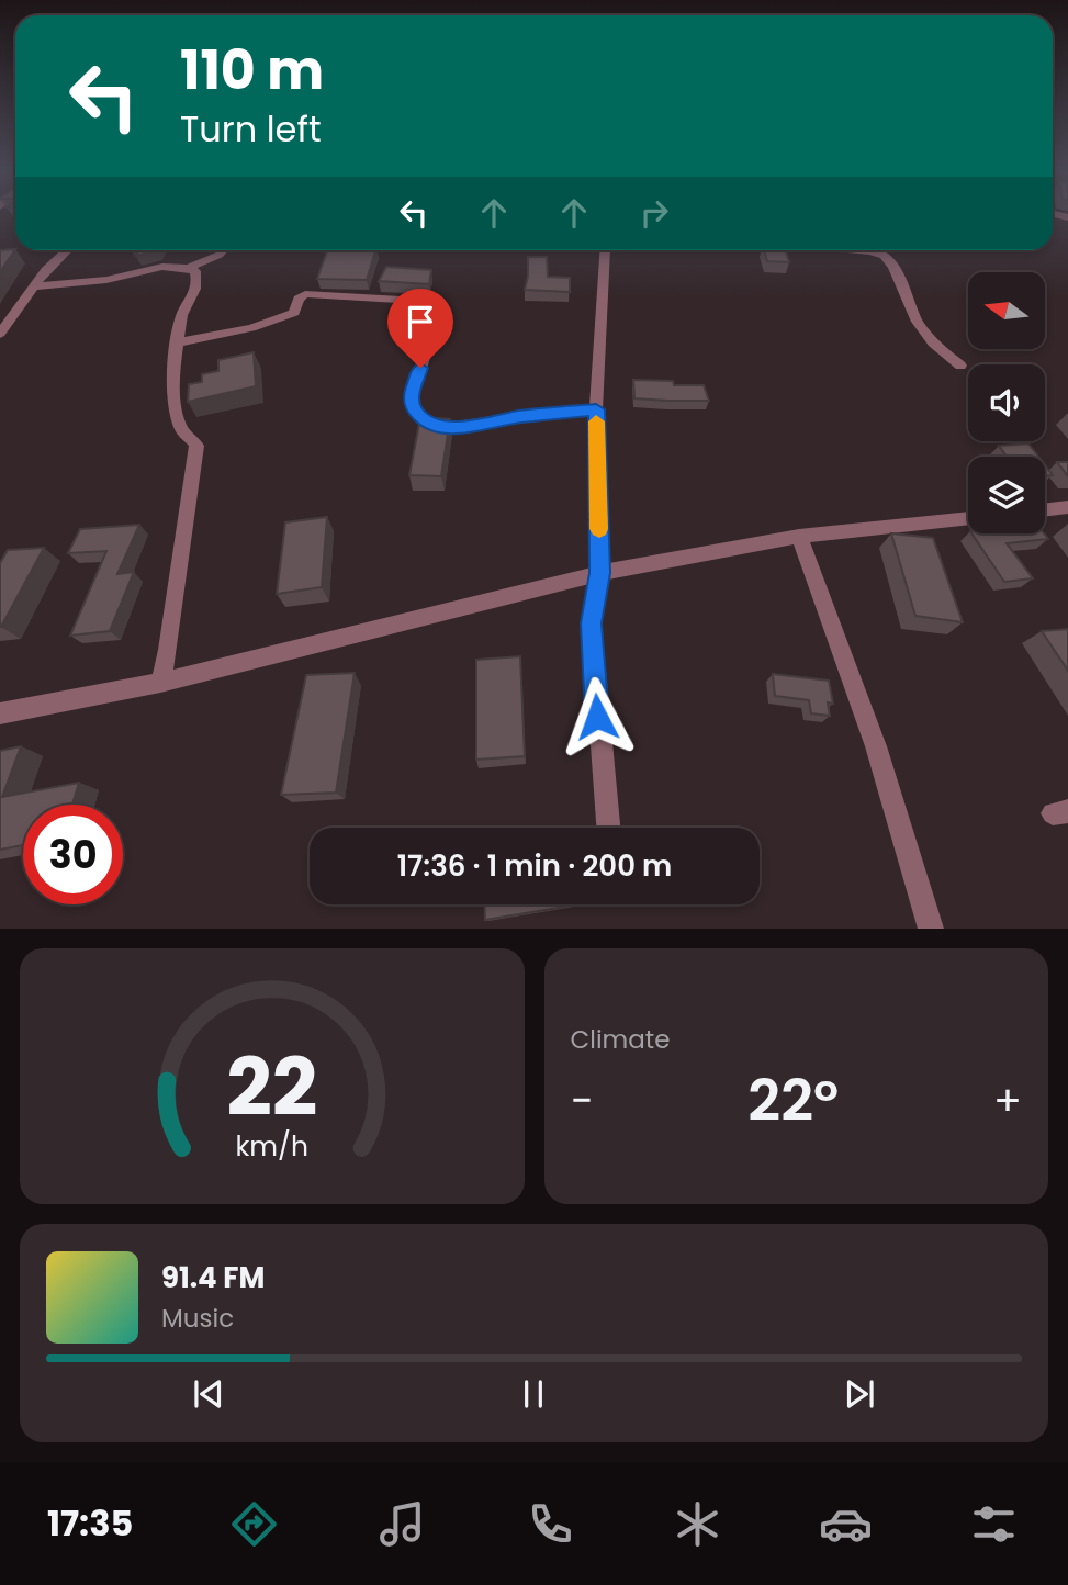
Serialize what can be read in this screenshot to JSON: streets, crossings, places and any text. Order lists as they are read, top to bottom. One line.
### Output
{"north":"left","page":{"turn":["110 m","Turn left"],"limit":"30","trip":"17:36 · 1 min · 200 m","tile":"Climate","heat":["−","22°","+"],"song":["91.4 FM","Music"],"tabs":"17:35","gauge":["22","km/h"]}}
